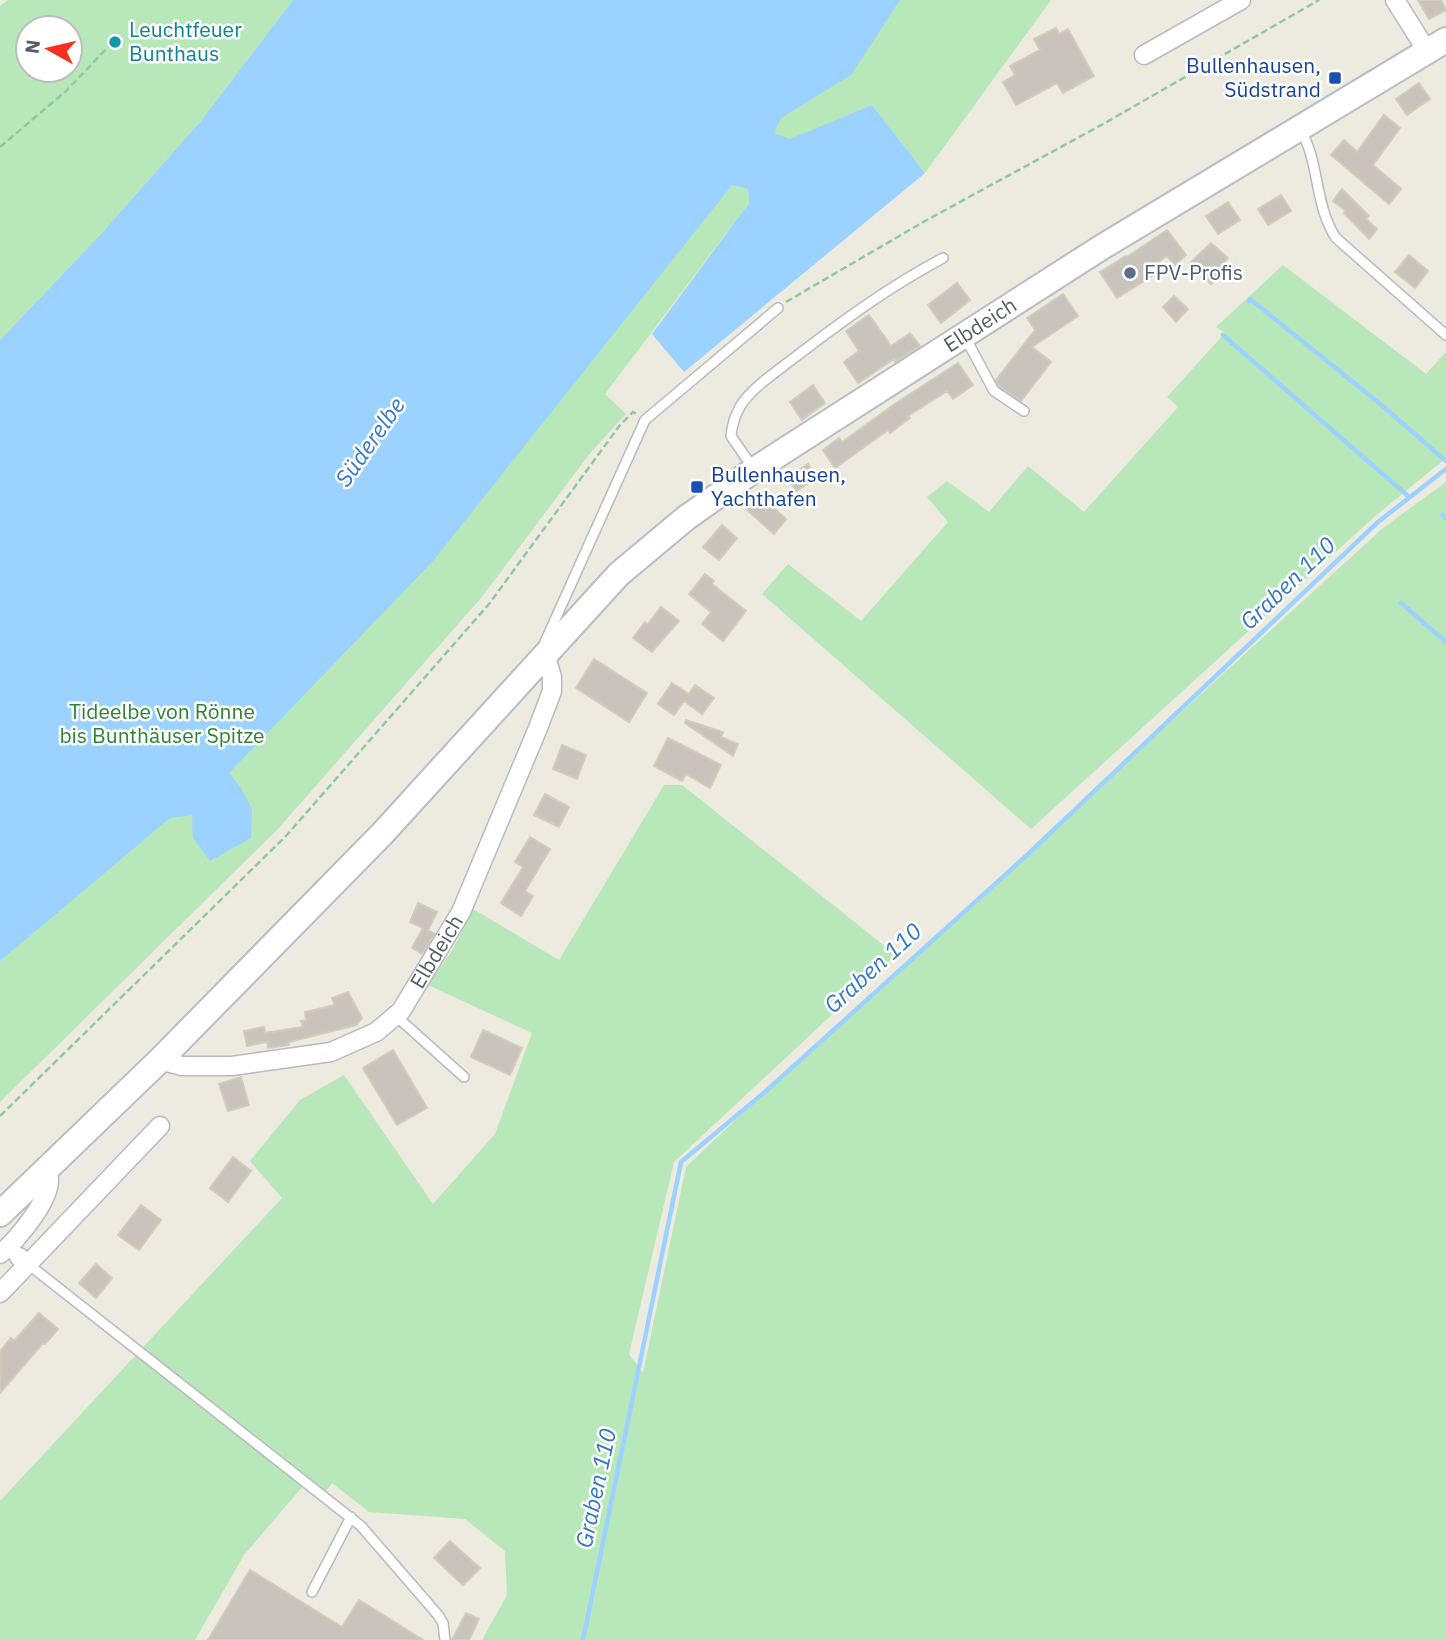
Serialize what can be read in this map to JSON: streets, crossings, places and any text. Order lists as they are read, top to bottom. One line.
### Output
{"streets":{"street":["Elbdeich"]},"water":["Süderelbe","Graben 110"],"parks":["Tideelbe von Rönne bis Bunthäuser Spitze"],"places":{"other":["Leuchtfeuer Bunthaus","FPV-Profis"],"transit":["Bullenhausen, Südstrand","Bullenhausen, Yachthafen"]},"north":"left"}
